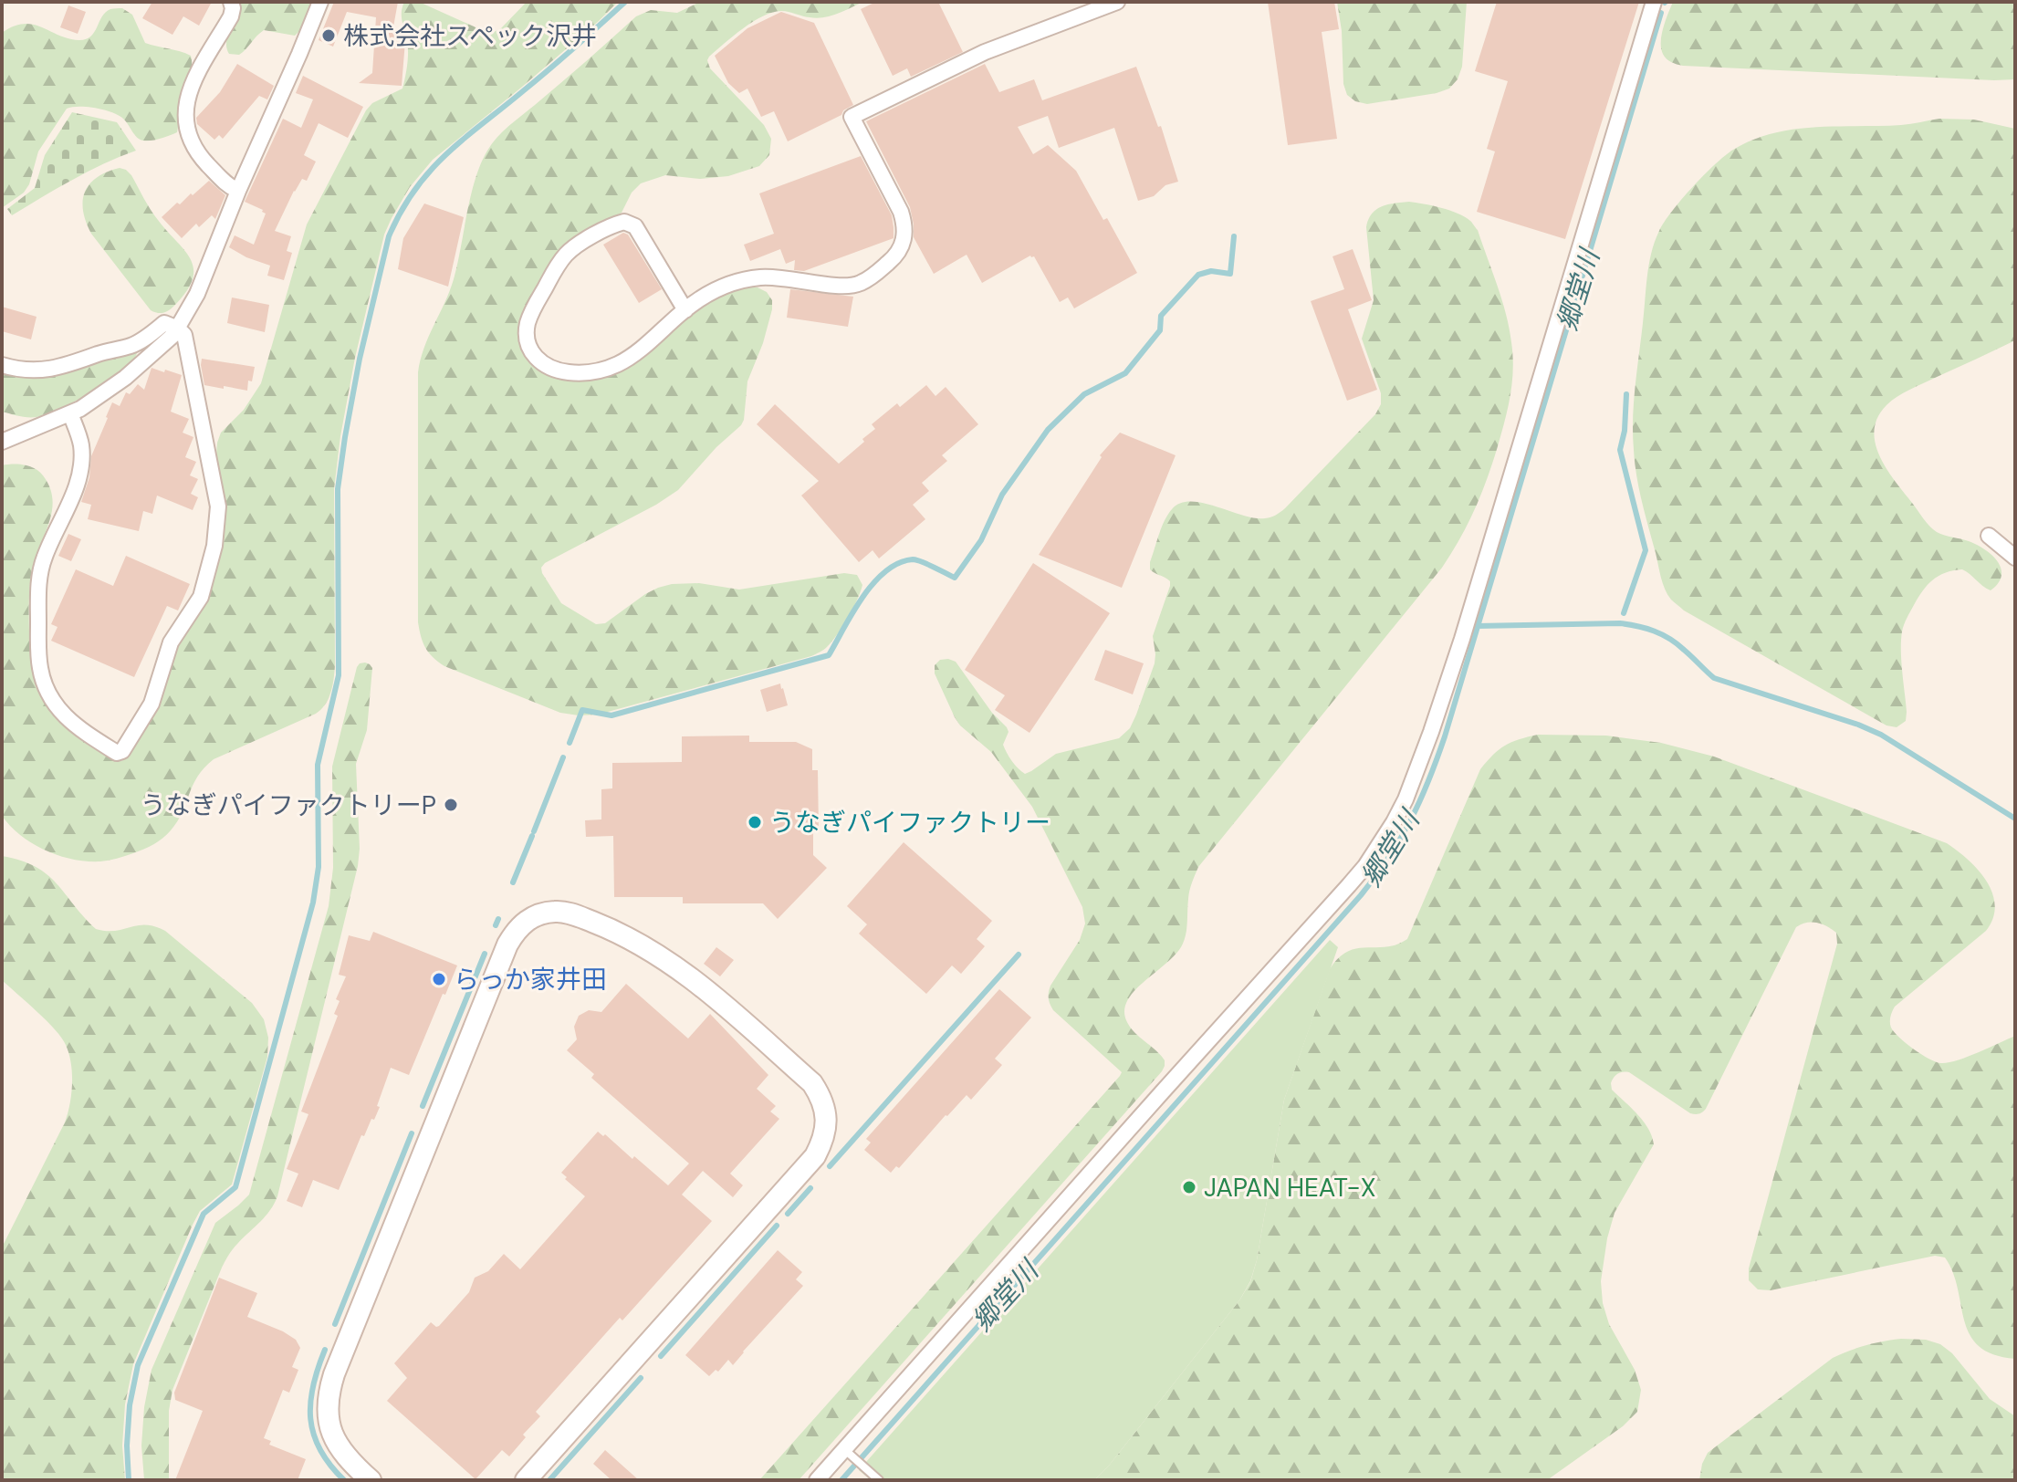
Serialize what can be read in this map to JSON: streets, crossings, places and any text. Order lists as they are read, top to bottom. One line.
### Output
{"water":["郷堂川"],"places":["株式会社スペック沢井","うなぎパイファクトリーP","うなぎパイファクトリー","らっか家井田","JAPAN HEAT-X"]}
